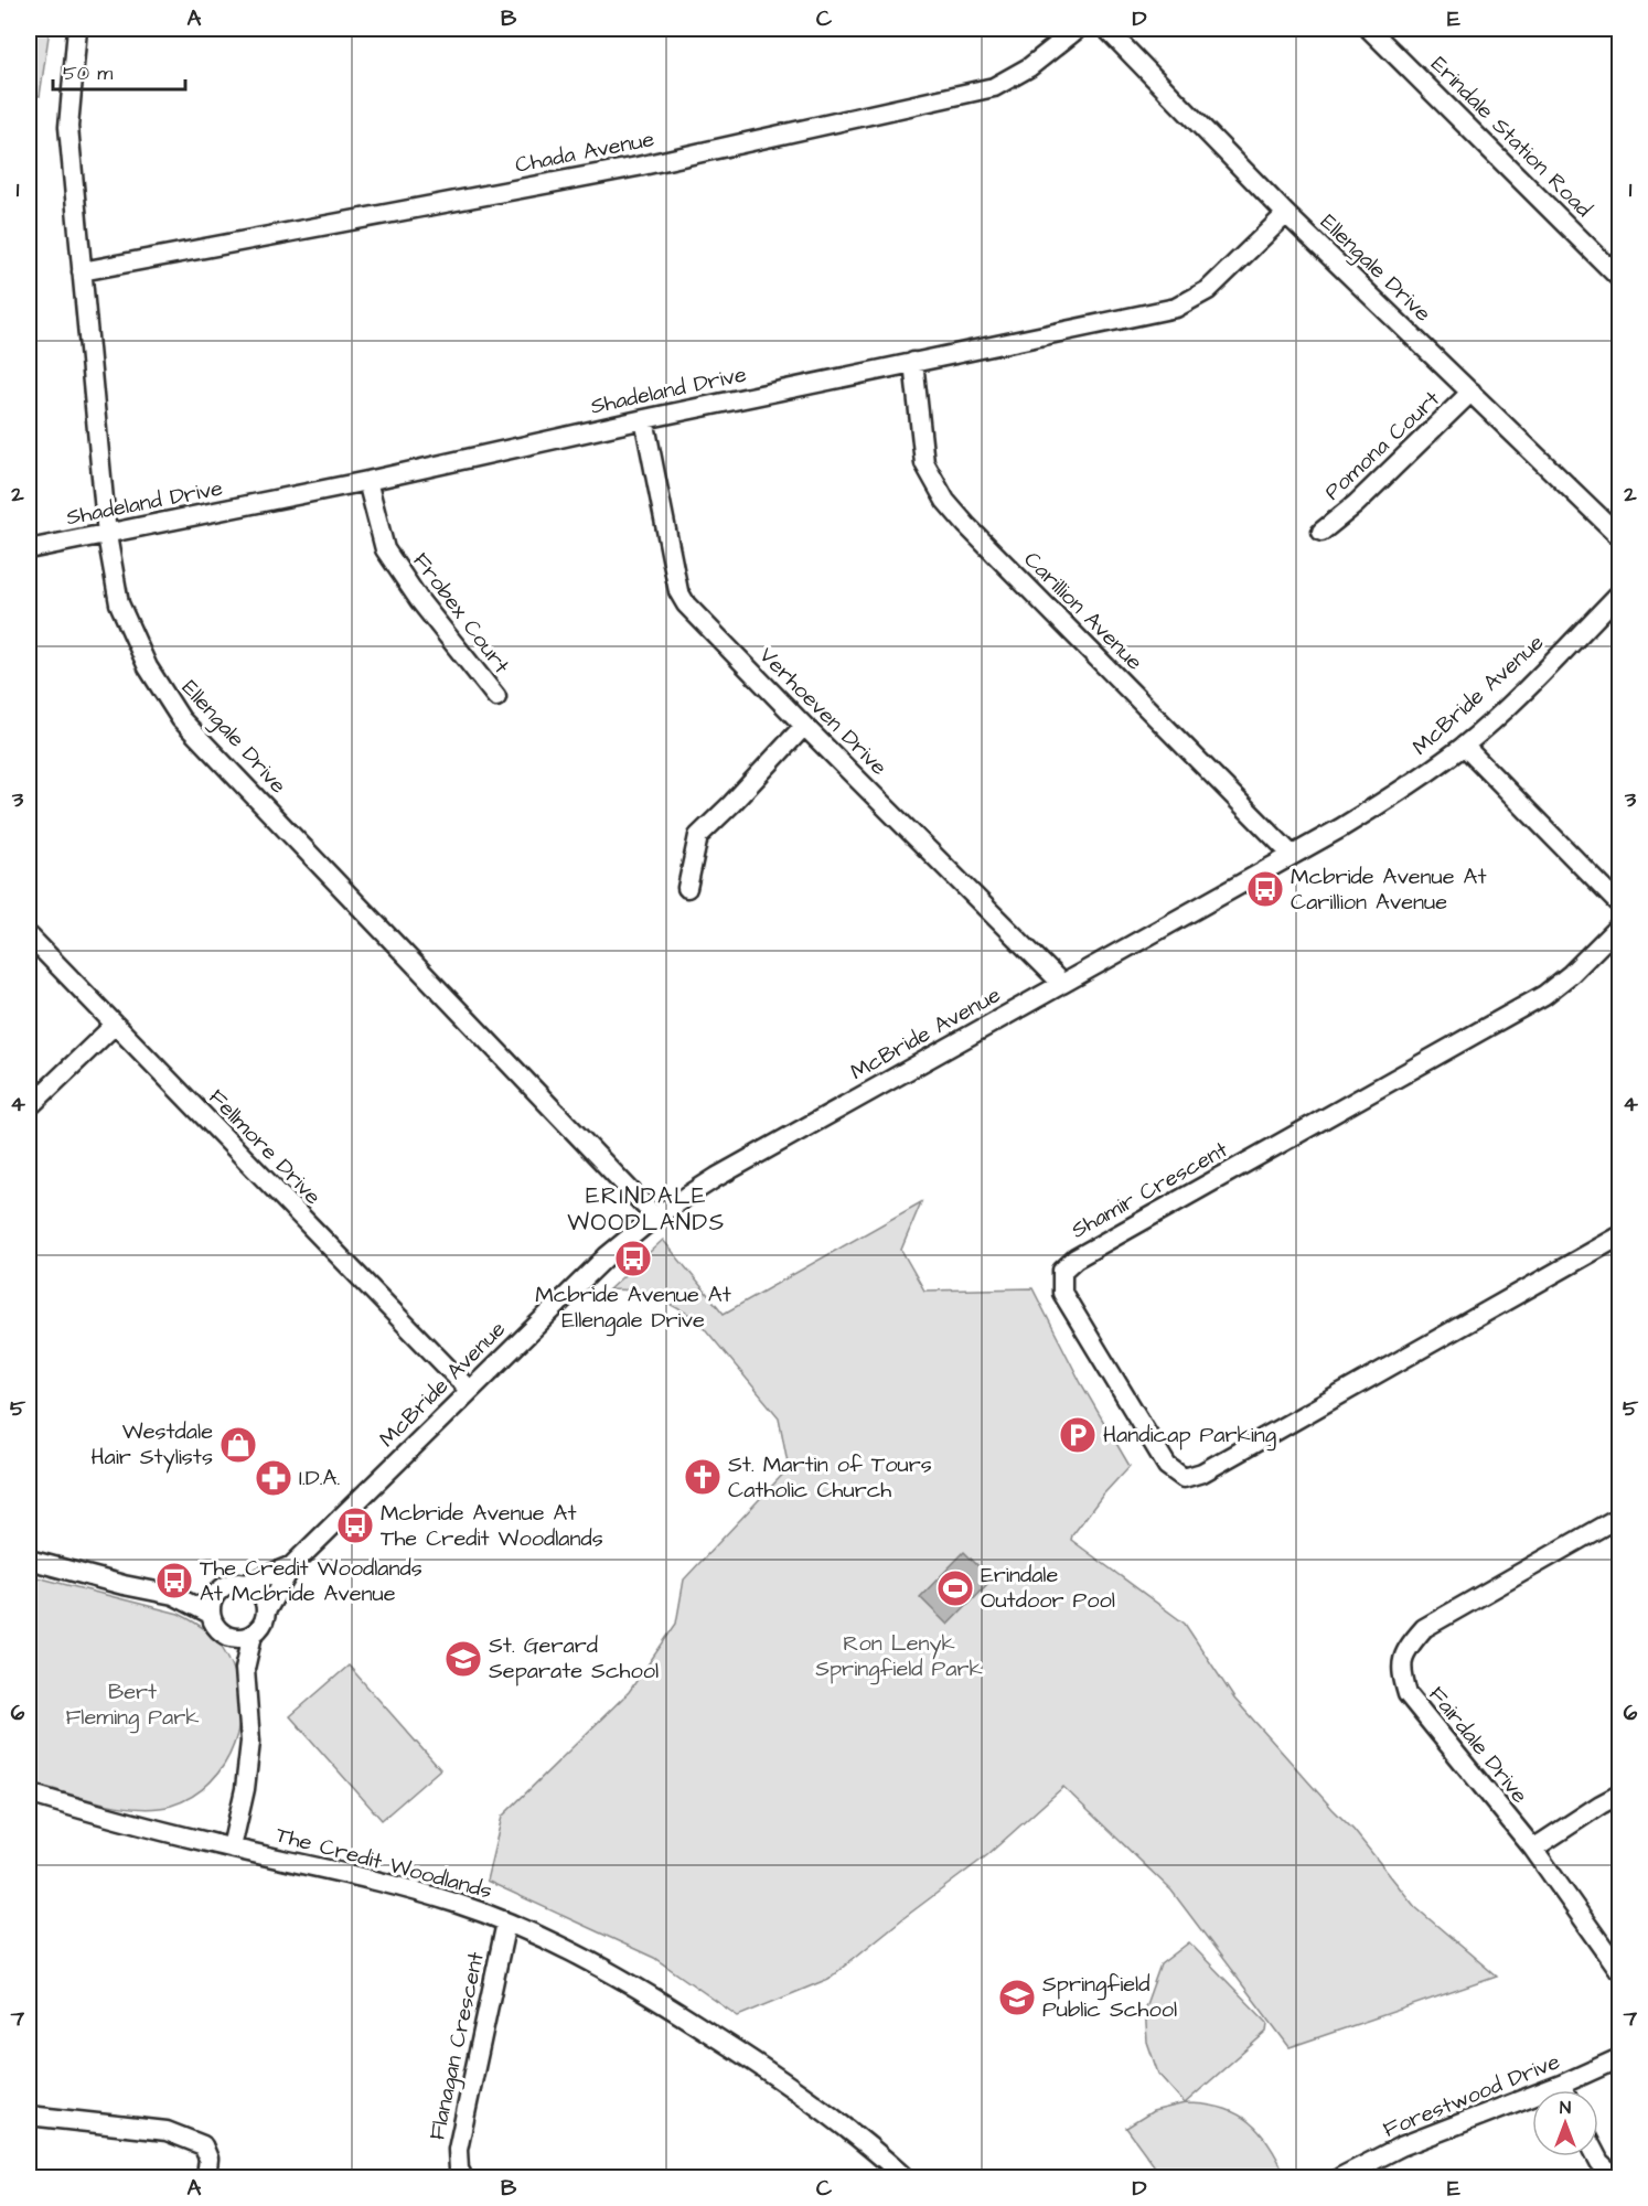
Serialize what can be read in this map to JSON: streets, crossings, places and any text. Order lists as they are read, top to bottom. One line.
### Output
{"streets":{"street":["Erindale Station Road","Chada Avenue","Ellengale Drive","Shadeland Drive","Pomona Court","Carillion Avenue","Frobex Court","McBride Avenue","Verhoeven Drive","Fellmore Drive","Shamir Crescent","Fairdale Drive","The Credit Woodlands","Flanagan Crescent","Forestwood Drive"]},"crossings":[["Chada Avenue","Ellengale Drive"],["Ellengale Drive","Shadeland Drive"],["Ellengale Drive","Pomona Court"],["Ellengale Drive","McBride Avenue"],["Shadeland Drive","Carillion Avenue"],["Shadeland Drive","Frobex Court"],["Shadeland Drive","Verhoeven Drive"],["Carillion Avenue","McBride Avenue"],["McBride Avenue","Verhoeven Drive"],["McBride Avenue","Fellmore Drive"],["The Credit Woodlands","Flanagan Crescent"]],"districts":["ERINDALE WOODLANDS"],"parks":["Ron Lenyk Springfield Park","Bert Fleming Park"],"places":{"bus stop":["Mcbride Avenue At Carillion Avenue","Mcbride Avenue At Ellengale Drive","Mcbride Avenue At The Credit Woodlands","The Credit Woodlands At Mcbride Avenue"],"parking":["Handicap Parking"],"shop":["Westdale Hair Stylists"],"church":["St. Martin of Tours Catholic Church"],"pharmacy":["I.D.A."],"sports":["Erindale Outdoor Pool"],"school or university":["St. Gerard Separate School","Springfield Public School"]},"scale_bar":"50 m","north":"top","grid":{"columns":["A","B","C","D","E"],"rows":["1","2","3","4","5","6","7"]}}
